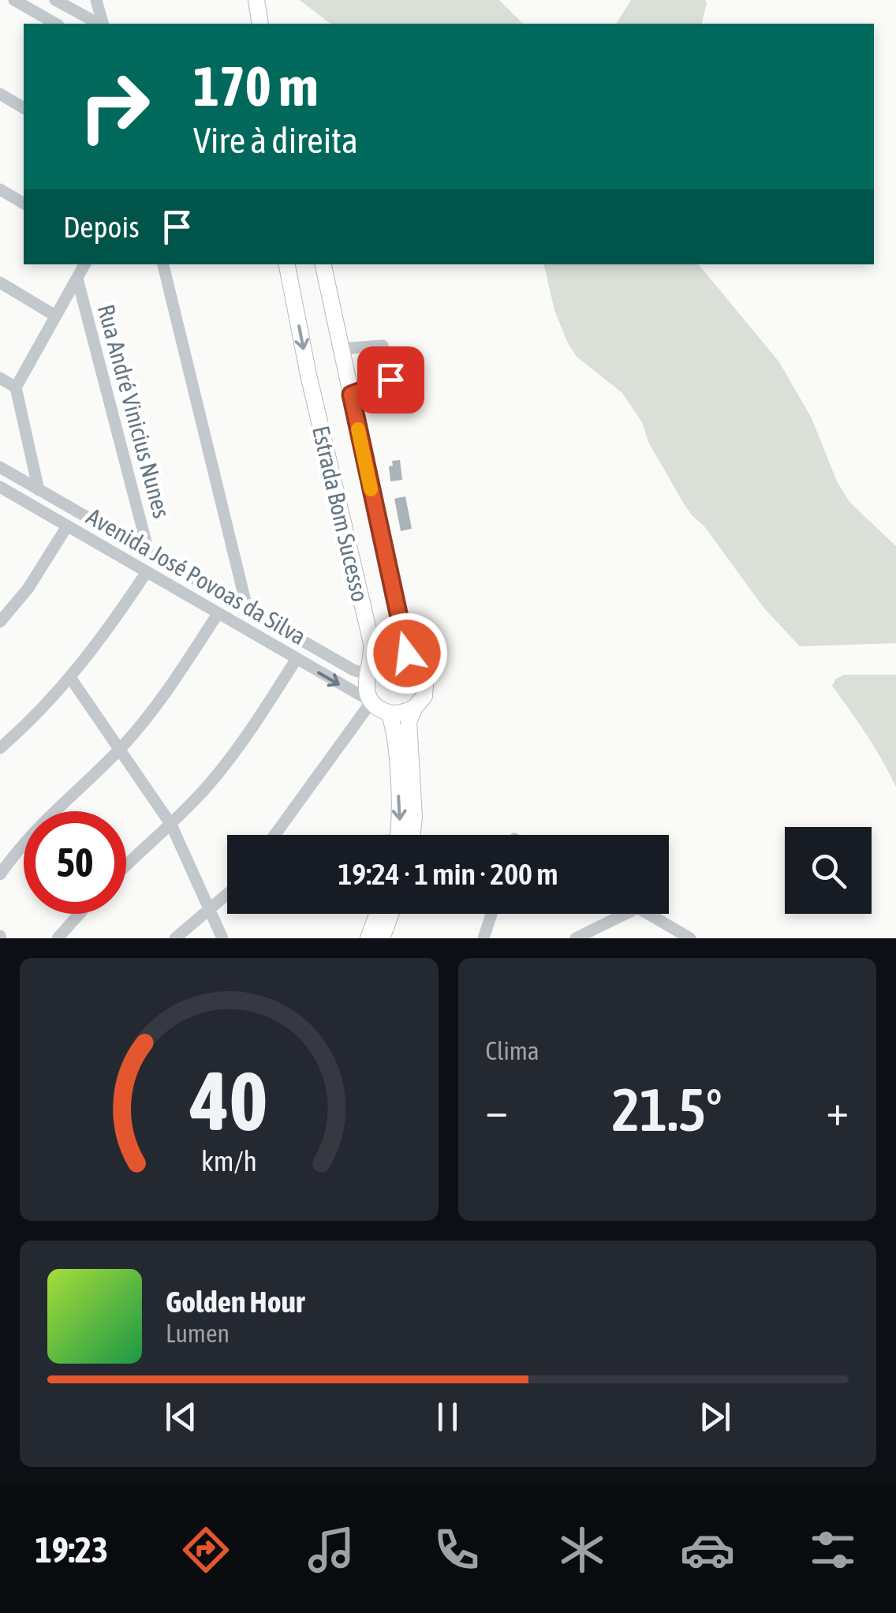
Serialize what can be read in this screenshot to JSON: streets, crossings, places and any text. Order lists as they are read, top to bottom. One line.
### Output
{"streets":{"main road":["Estrada Bom Sucesso"],"street":["Rua André Vinicius Nunes","Avenida José Povoas da Silva"]},"crossings":[["Rua André Vinicius Nunes","Avenida José Povoas da Silva"],["Estrada Bom Sucesso","Avenida José Povoas da Silva"]],"page":{"turn":["170 m","Vire à direita"],"then":"Depois","limit":"50","trip":"19:24 · 1 min · 200 m","tile":"Clima","heat":["−","21.5°","+"],"song":["Golden Hour","Lumen"],"tabs":"19:23","gauge":["40","km/h"]}}
